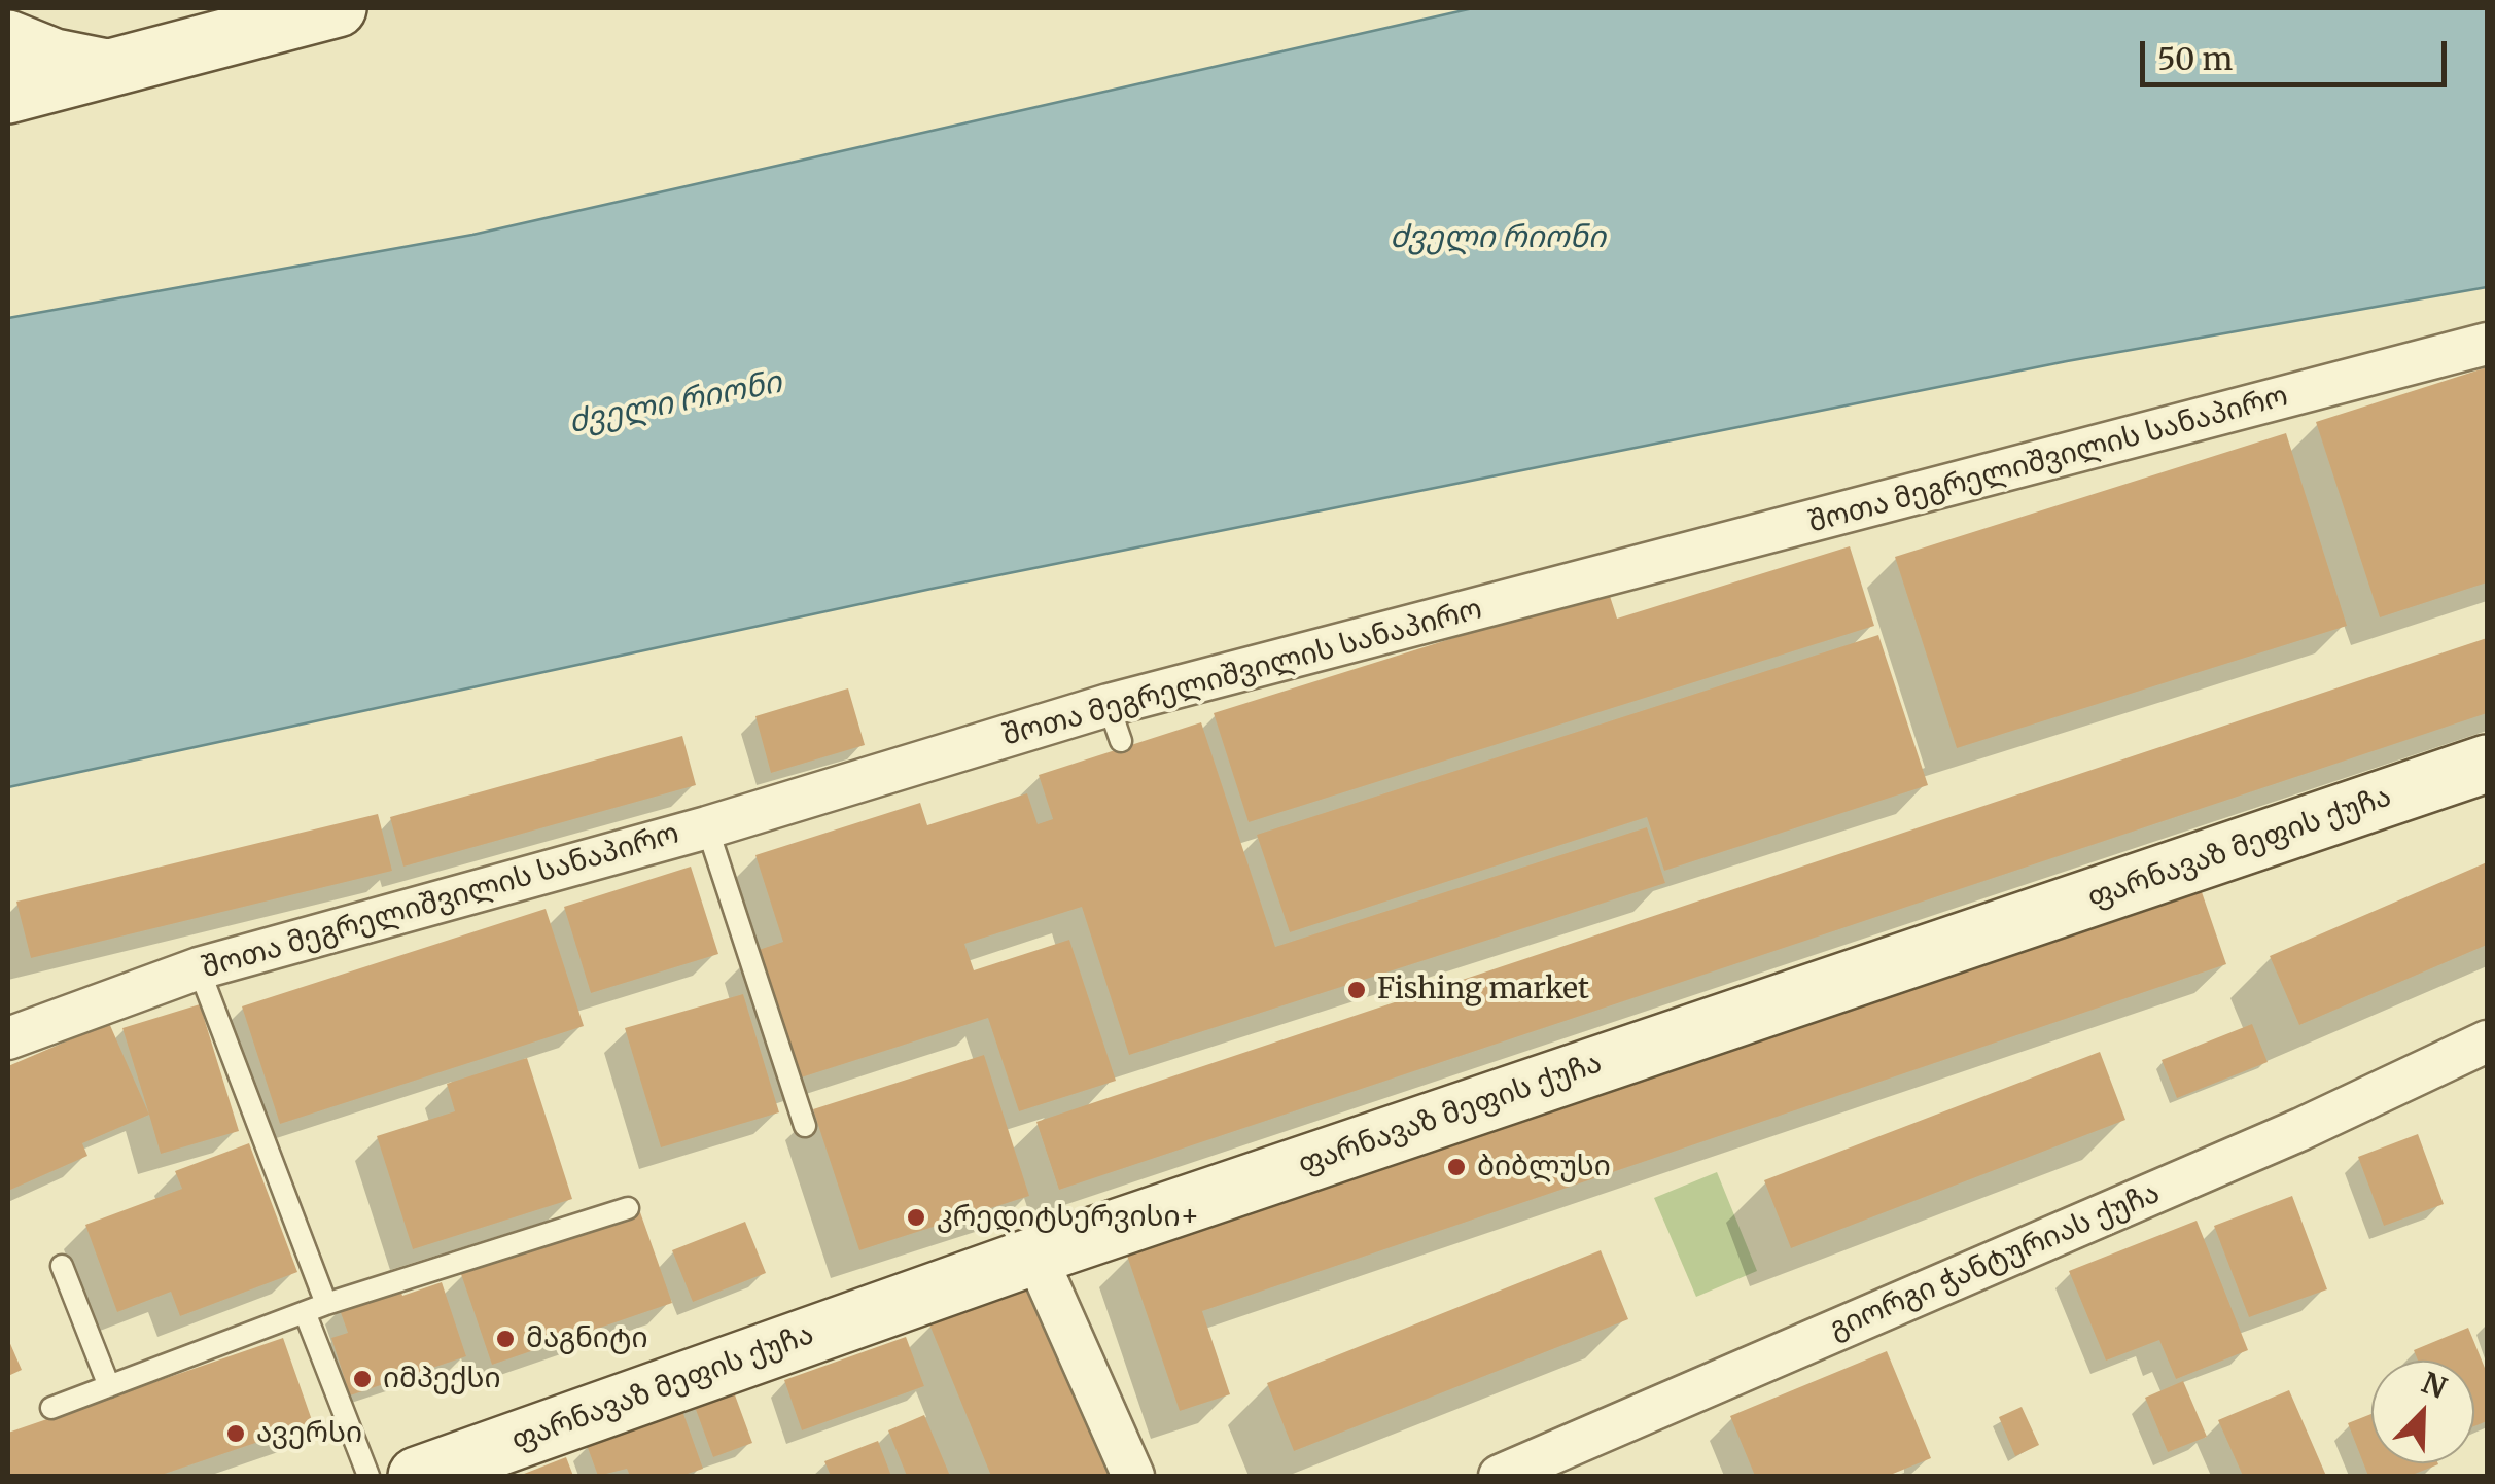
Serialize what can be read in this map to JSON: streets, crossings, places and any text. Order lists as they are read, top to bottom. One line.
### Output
{"streets":{"main road":["ფარნავაზ მეფის ქუჩა"],"street":["შოთა მეგრელიშვილის სანაპირო","გიორგი ჭანტურიას ქუჩა"]},"water":["ძველი რიონი"],"places":["Fishing market","ბიბლუსი","კრედიტსერვისი+","მაგნიტი","იმპექსი","ავერსი"],"scale_bar":"50 m","north":"top right"}
